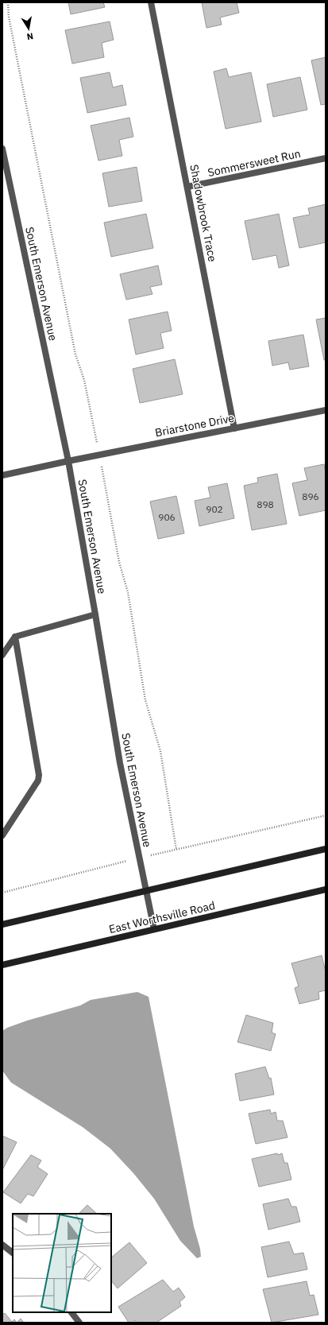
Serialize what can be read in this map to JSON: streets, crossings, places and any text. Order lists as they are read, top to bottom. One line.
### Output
{"streets":{"main road":["East Worthsville Road"],"street":["Sommersweet Run","Shadowbrook Trace","South Emerson Avenue","Briarstone Drive"]},"crossings":[["Sommersweet Run","Shadowbrook Trace"],["Shadowbrook Trace","Briarstone Drive"],["South Emerson Avenue","Briarstone Drive"],["South Emerson Avenue","East Worthsville Road"]],"house_numbers":["896","898","902","906"],"north":"bottom"}
